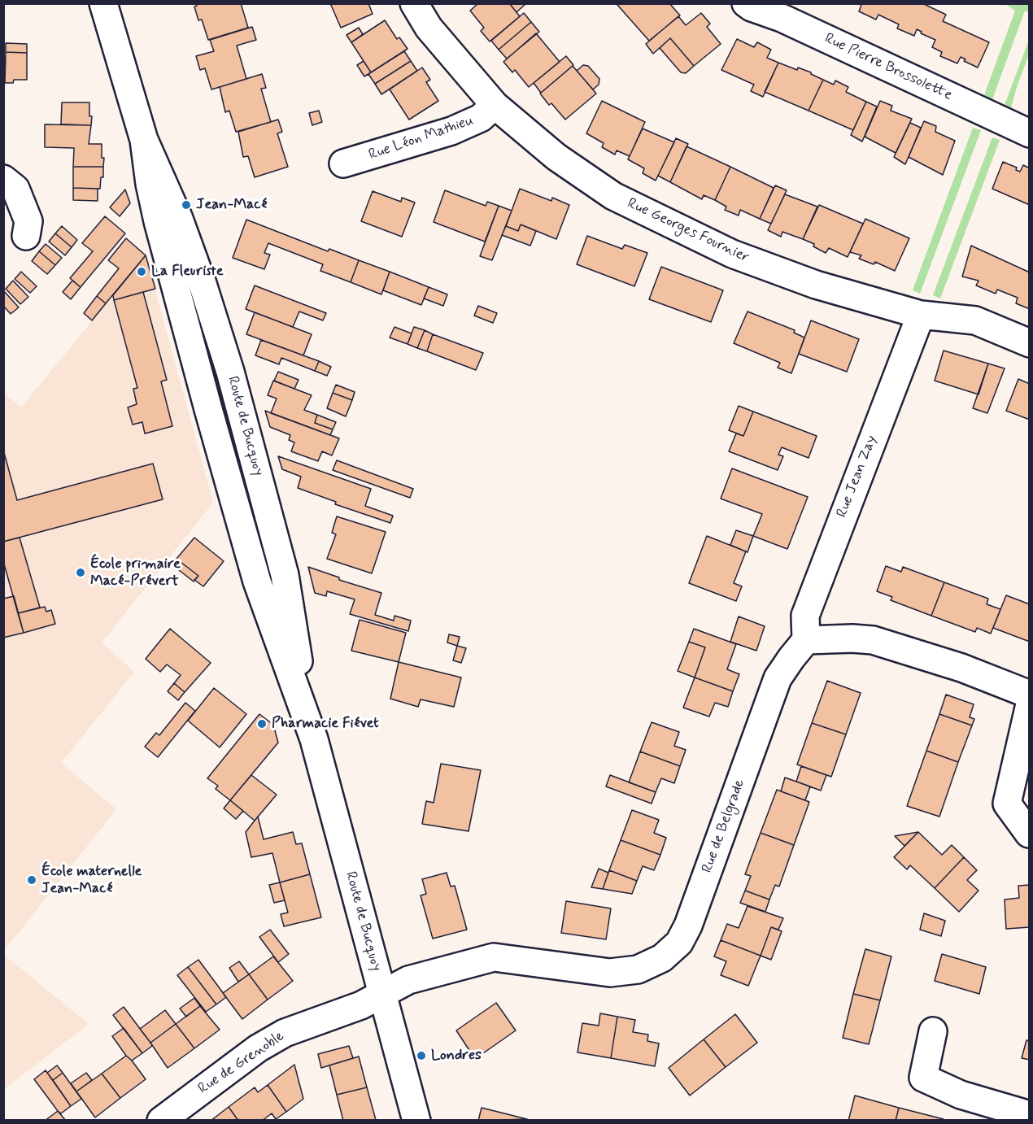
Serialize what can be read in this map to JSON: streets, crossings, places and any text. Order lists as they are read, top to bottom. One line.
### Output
{"streets":{"street":["Rue Pierre Brossolette","Rue Léon Mathieu","Rue Georges Fournier","Route de Bucquoy","Rue Jean Zay","Rue de Belgrade","Rue de Grenoble"]},"crossings":[["Rue Léon Mathieu","Rue Georges Fournier"],["Rue Georges Fournier","Rue Jean Zay"],["Route de Bucquoy","Rue de Belgrade"],["Route de Bucquoy","Rue de Grenoble"],["Rue Jean Zay","Rue de Belgrade"],["Rue de Belgrade","Rue de Grenoble"]],"places":["Jean-Macé","La Fleuriste","École primaire Macé-Prévert","Pharmacie Fiévet","École maternelle Jean-Macé","Londres"]}
